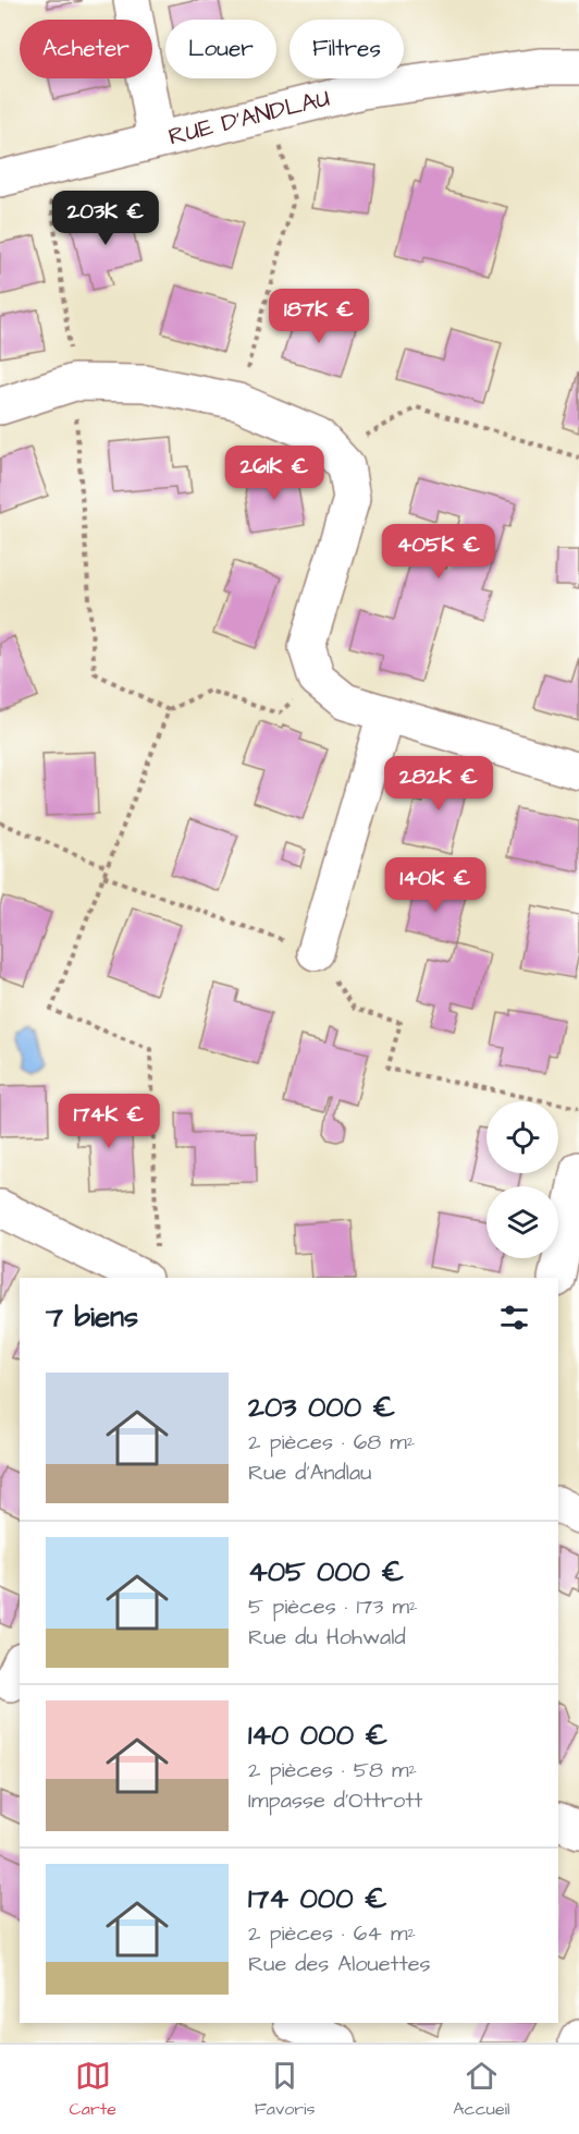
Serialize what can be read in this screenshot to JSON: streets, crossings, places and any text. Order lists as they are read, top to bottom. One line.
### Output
{"streets":{"street":["RUE D'ANDLAU"]},"page":{"chip":["Acheter","Louer","Filtres"],"price":["203K €","187K €","261K €","405K €","282K €","140K €","174K €"],"heading":"7 biens","list":[{"name":"203 000 €","note":"2 pièces · 68 m² · Rue d'Andlau"},{"name":"405 000 €","note":"5 pièces · 173 m² · Rue du Hohwald"},{"name":"140 000 €","note":"2 pièces · 58 m² · Impasse d'Ottrott"},{"name":"174 000 €","note":"2 pièces · 64 m² · Rue des Alouettes"}],"tabs":["Carte","Favoris","Accueil"]}}
